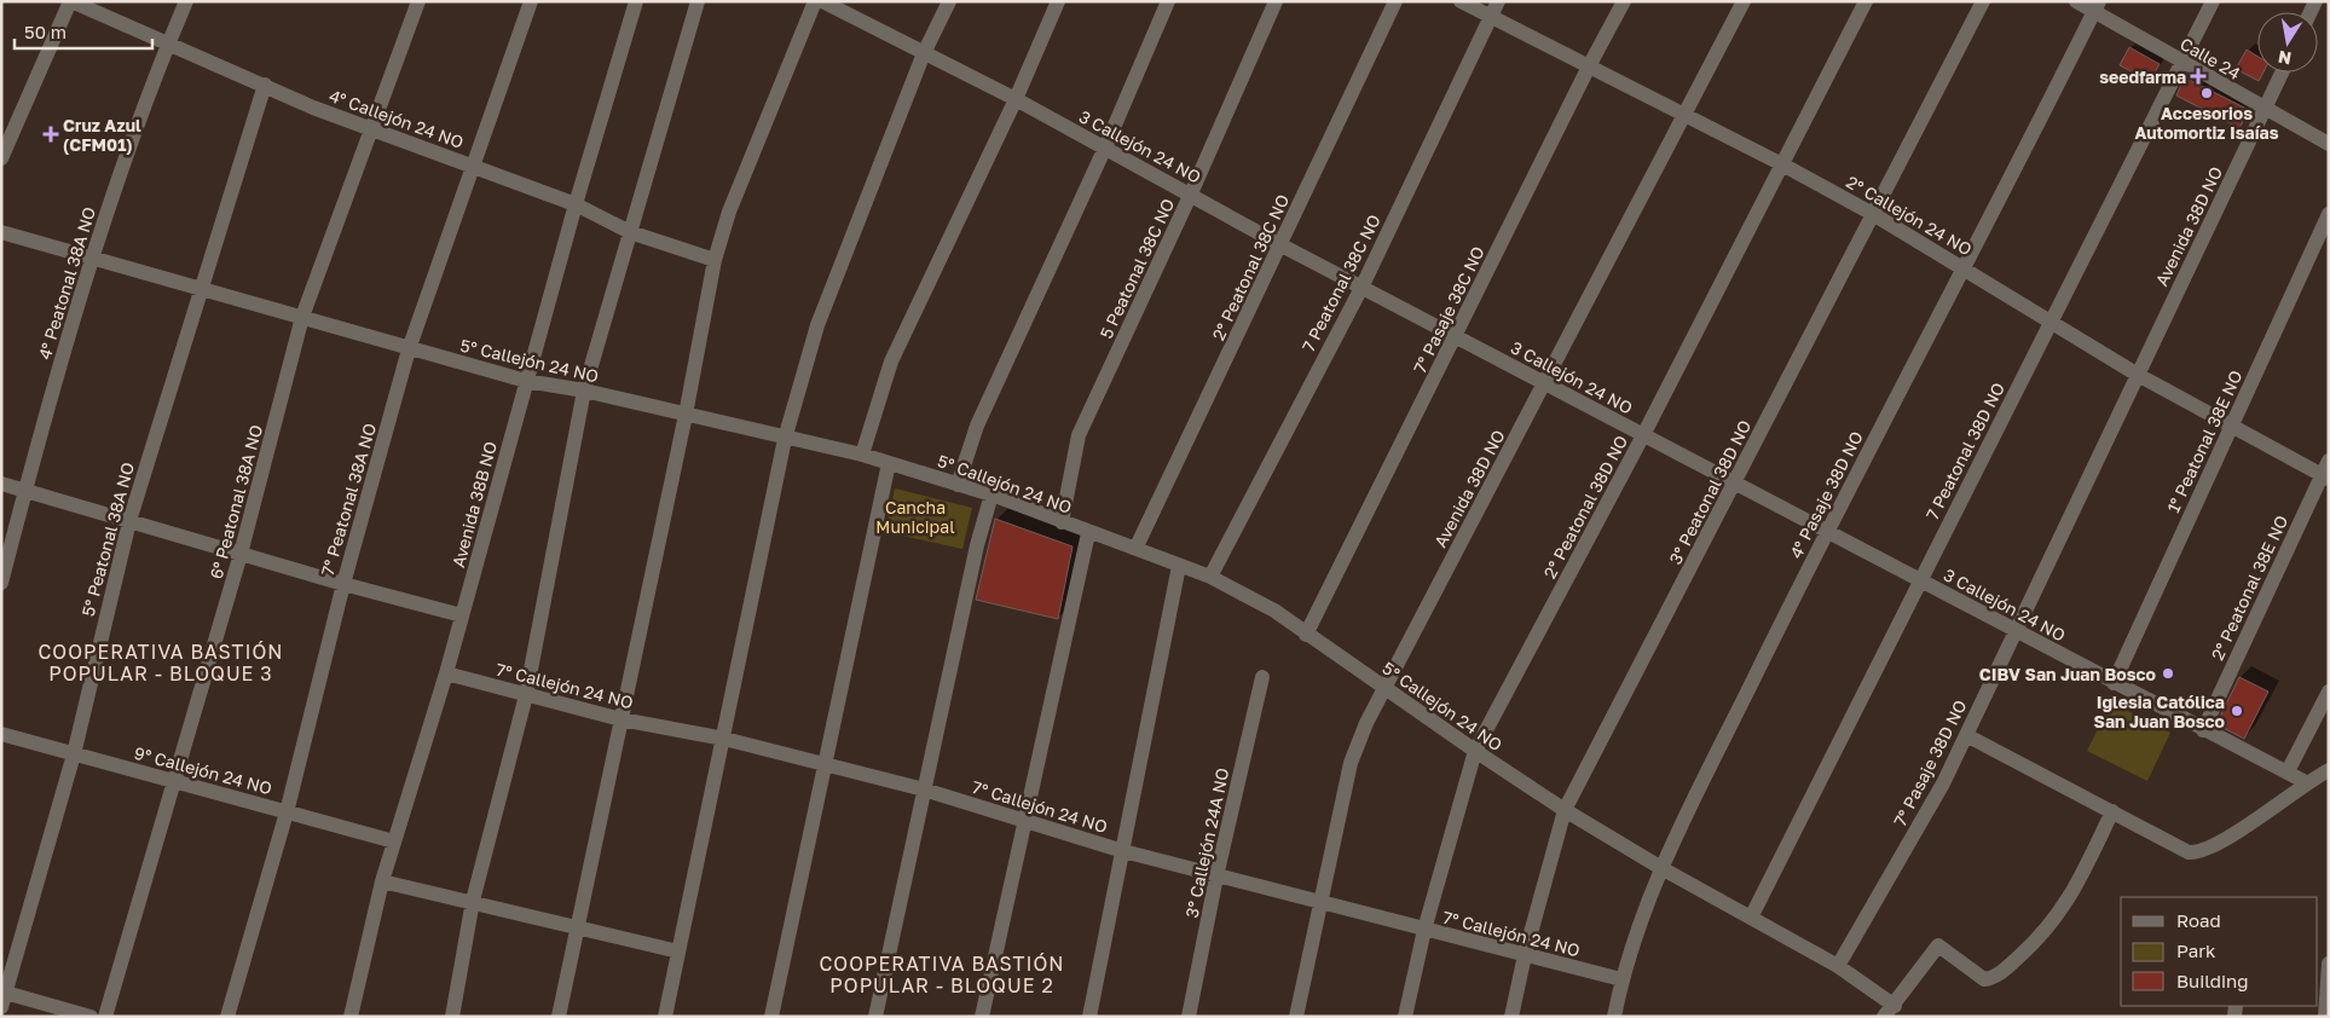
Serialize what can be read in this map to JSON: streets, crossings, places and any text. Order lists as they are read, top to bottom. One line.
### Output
{"streets":{"street":["Calle 24","4° Callejón 24 NO","3 Callejón 24 NO","2° Callejón 24 NO","Avenida 38D NO","2° Peatonal 38C NO","5 Peatonal 38C NO","4° Peatonal 38A NO","7 Peatonal 38C NO","7° Pasaje 38C NO","5° Callejón 24 NO","1° Peatonal 38E NO","7 Peatonal 38D NO","3° Peatonal 38D NO","4° Pasaje 38D NO","7° Peatonal 38A NO","6º Peatonal 38A NO","Avenida 38B NO","2° Peatonal 38D NO","5° Peatonal 38A NO","2° Peatonal 38E NO","7° Callejón 24 NO","7° Pasaje 38D NO","9° Callejón 24 NO","3° Callejón 24A NO"]},"crossings":[["Calle 24","Avenida 38D NO"],["Calle 24","7 Peatonal 38D NO"],["Calle 24","4° Pasaje 38D NO"],["4° Callejón 24 NO","4° Peatonal 38A NO"],["4° Callejón 24 NO","7° Peatonal 38A NO"],["4° Callejón 24 NO","6º Peatonal 38A NO"],["4° Callejón 24 NO","Avenida 38B NO"],["4° Callejón 24 NO","5° Peatonal 38A NO"],["3 Callejón 24 NO","Avenida 38D NO"],["3 Callejón 24 NO","2° Peatonal 38C NO"],["3 Callejón 24 NO","5 Peatonal 38C NO"],["3 Callejón 24 NO","7 Peatonal 38C NO"],["3 Callejón 24 NO","7° Pasaje 38C NO"],["3 Callejón 24 NO","1° Peatonal 38E NO"],["3 Callejón 24 NO","7 Peatonal 38D NO"],["3 Callejón 24 NO","3° Peatonal 38D NO"],["3 Callejón 24 NO","4° Pasaje 38D NO"],["3 Callejón 24 NO","2° Peatonal 38D NO"],["3 Callejón 24 NO","2° Peatonal 38E NO"],["3 Callejón 24 NO","7° Pasaje 38D NO"],["2° Callejón 24 NO","Avenida 38D NO"],["2° Callejón 24 NO","7 Peatonal 38C NO"],["2° Callejón 24 NO","7° Pasaje 38C NO"],["2° Callejón 24 NO","1° Peatonal 38E NO"],["2° Callejón 24 NO","7 Peatonal 38D NO"],["2° Callejón 24 NO","3° Peatonal 38D NO"],["2° Callejón 24 NO","4° Pasaje 38D NO"],["2° Callejón 24 NO","2° Peatonal 38D NO"],["2° Callejón 24 NO","2° Peatonal 38E NO"],["2° Callejón 24 NO","7° Pasaje 38D NO"],["Avenida 38D NO","5° Callejón 24 NO"],["Avenida 38D NO","7° Callejón 24 NO"],["Avenida 38D NO","7° Pasaje 38D NO"],["2° Peatonal 38C NO","5° Callejón 24 NO"],["5 Peatonal 38C NO","5° Callejón 24 NO"],["4° Peatonal 38A NO","5° Callejón 24 NO"],["7 Peatonal 38C NO","5° Callejón 24 NO"],["7° Pasaje 38C NO","5° Callejón 24 NO"],["5° Callejón 24 NO","7 Peatonal 38D NO"],["5° Callejón 24 NO","3° Peatonal 38D NO"],["5° Callejón 24 NO","4° Pasaje 38D NO"],["5° Callejón 24 NO","7° Peatonal 38A NO"],["5° Callejón 24 NO","6º Peatonal 38A NO"],["5° Callejón 24 NO","Avenida 38B NO"],["5° Callejón 24 NO","2° Peatonal 38D NO"],["5° Callejón 24 NO","5° Peatonal 38A NO"],["5° Callejón 24 NO","7° Pasaje 38D NO"],["3° Peatonal 38D NO","7° Callejón 24 NO"],["4° Pasaje 38D NO","7° Callejón 24 NO"],["7° Peatonal 38A NO","9° Callejón 24 NO"],["6º Peatonal 38A NO","9° Callejón 24 NO"],["Avenida 38B NO","7° Callejón 24 NO"],["Avenida 38B NO","9° Callejón 24 NO"],["2° Peatonal 38D NO","7° Callejón 24 NO"],["5° Peatonal 38A NO","9° Callejón 24 NO"],["7° Callejón 24 NO","3° Callejón 24A NO"]],"districts":["COOPERATIVA BASTIÓN POPULAR - BLOQUE 3","COOPERATIVA BASTIÓN POPULAR - BLOQUE 2"],"parks":["Cancha Municipal"],"places":{"health":["seedfarma","Cruz Azul (CFM01)"],"other":["Accesorios Automortiz Isaías","CIBV San Juan Bosco","Iglesia Católica San Juan Bosco"]},"legend":["Road","Park","Building"],"scale_bar":"50 m","north":"bottom"}
